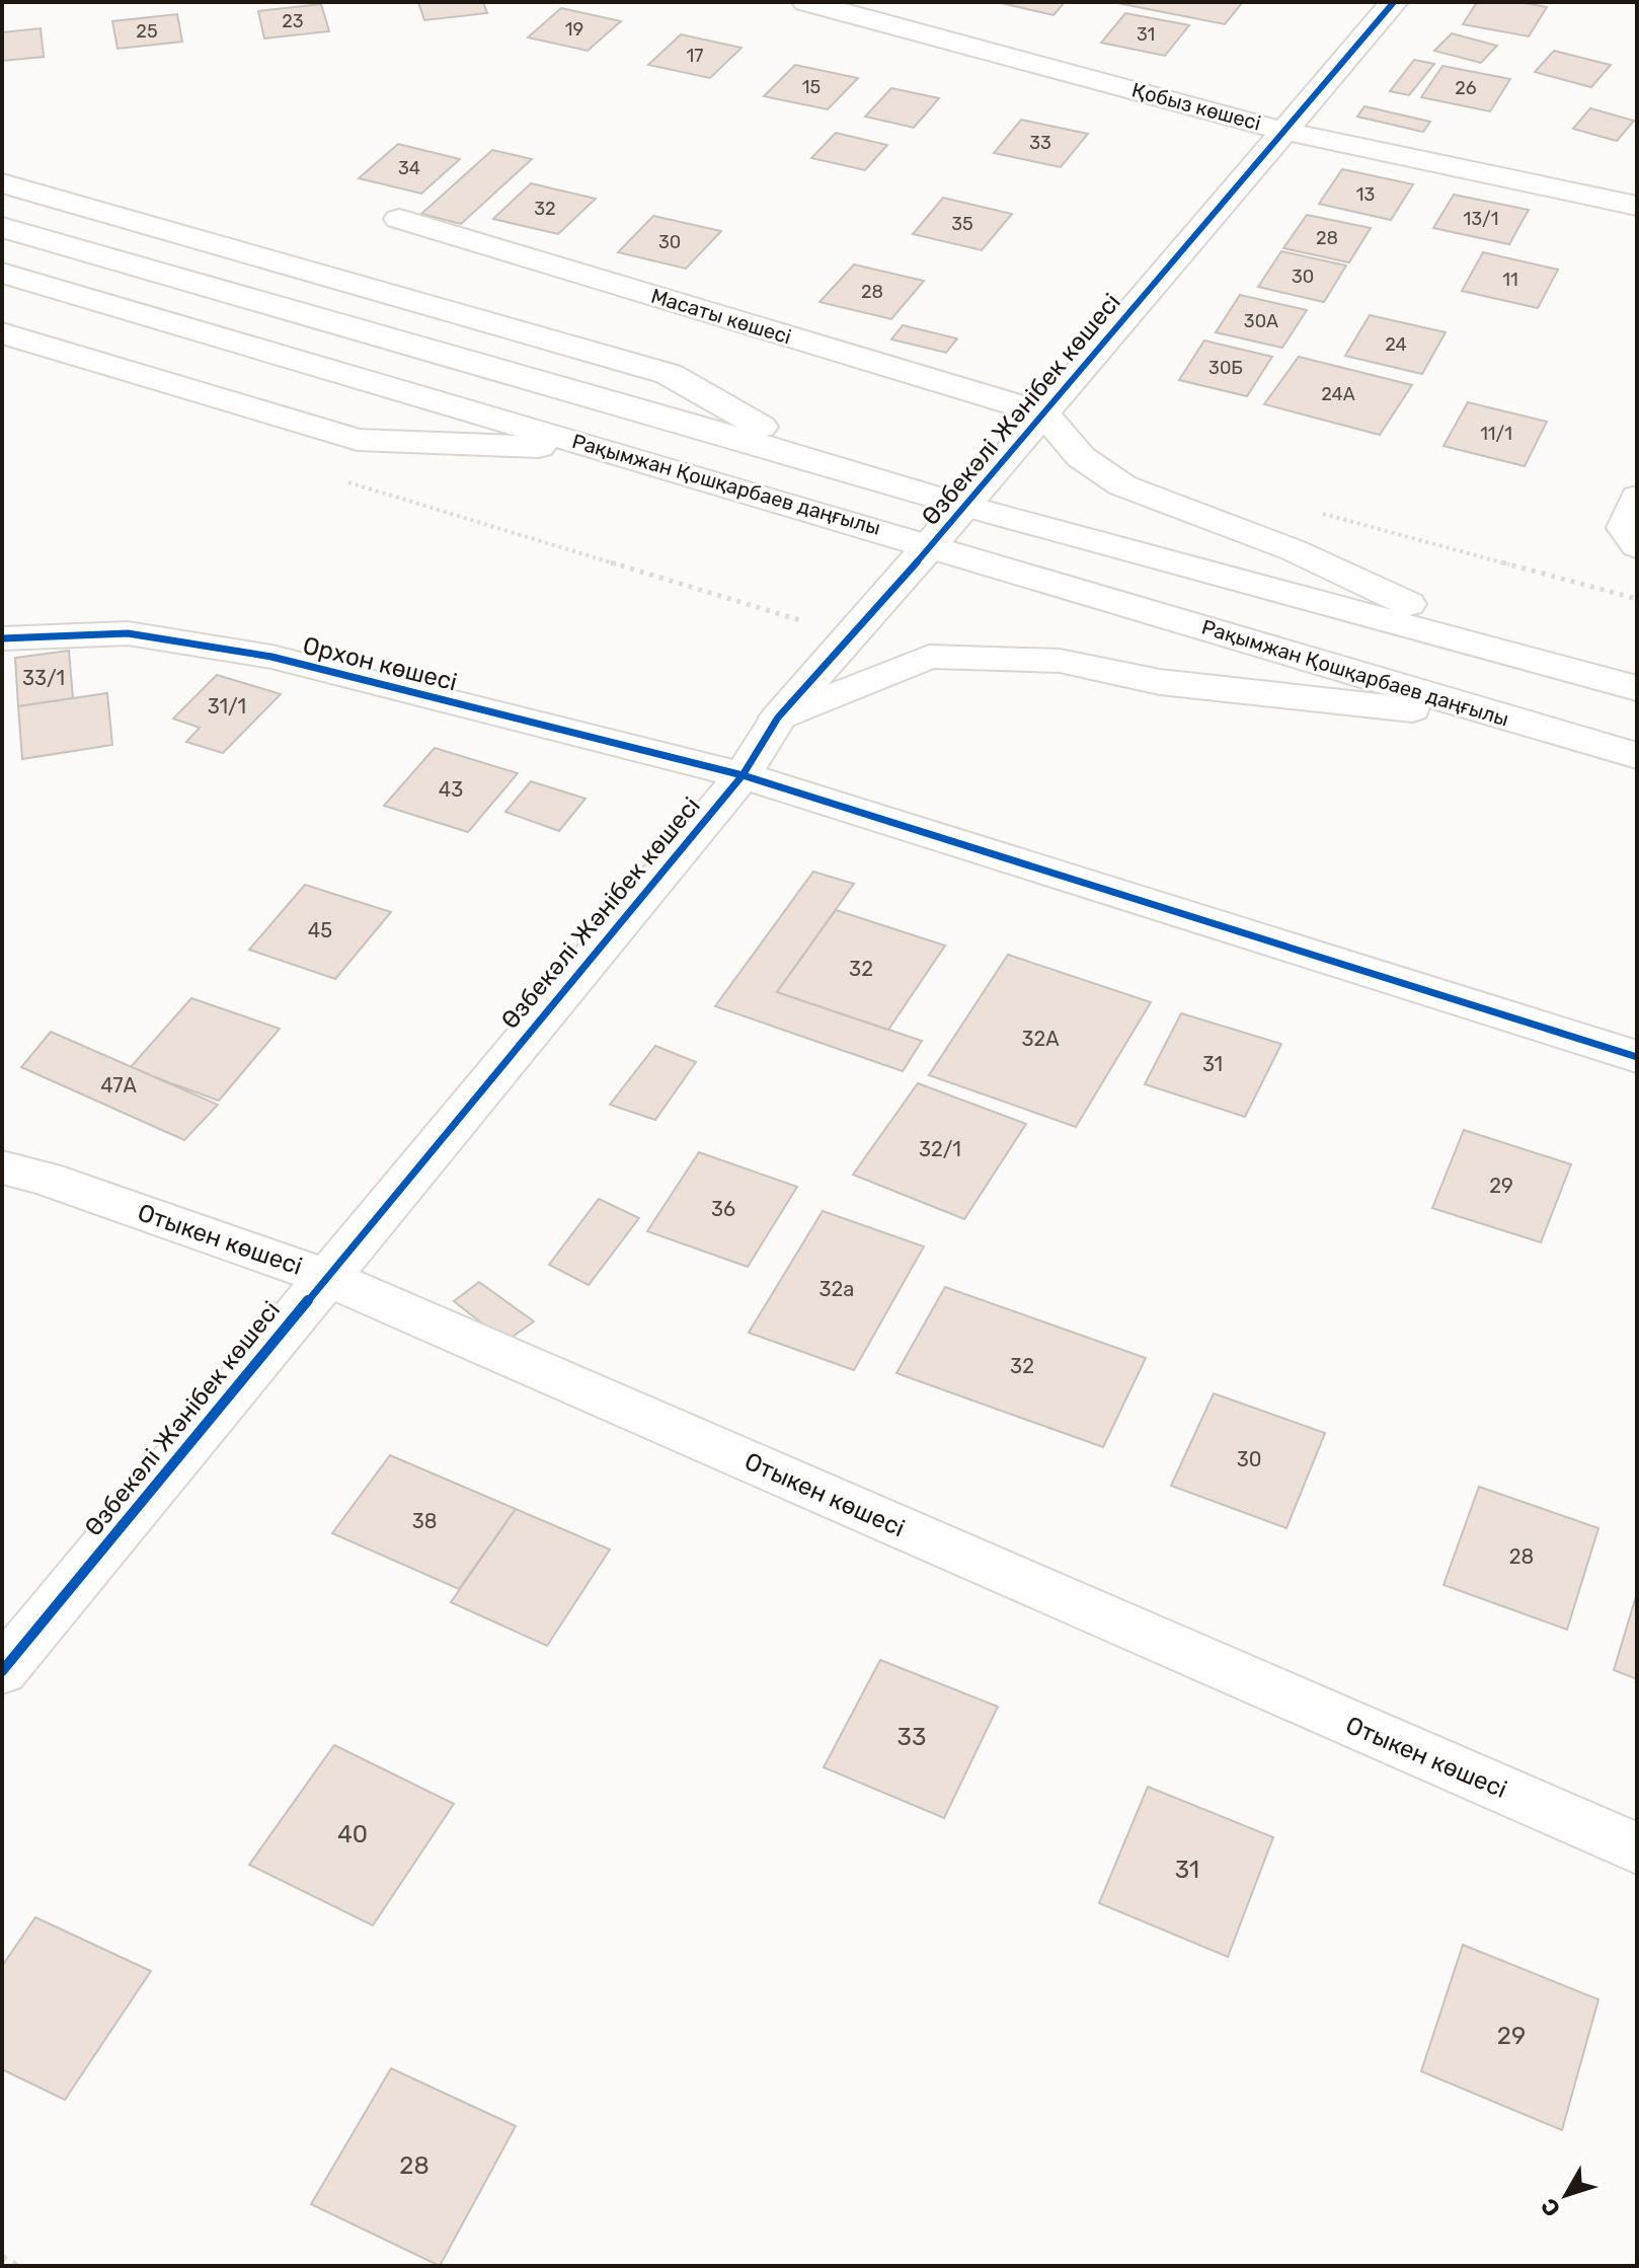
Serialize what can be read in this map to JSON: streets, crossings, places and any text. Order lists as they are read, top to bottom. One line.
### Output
{"streets":{"main road":["Қобыз көшесі","Масаты көшесі","Өзбекәлі Жәнібек көшесі","Рақымжан Қошқарбаев даңғылы","Орхон көшесі","Отыкен көшесі"]},"crossings":[["Қобыз көшесі","Өзбекәлі Жәнібек көшесі"],["Масаты көшесі","Өзбекәлі Жәнібек көшесі"],["Өзбекәлі Жәнібек көшесі","Рақымжан Қошқарбаев даңғылы"],["Өзбекәлі Жәнібек көшесі","Орхон көшесі"],["Өзбекәлі Жәнібек көшесі","Отыкен көшесі"]],"house_numbers":["23","19","25","31","17","15","26","33","34","13","32","13/1","35","28","30","30","11","28","30А","24","30Б","24А","11/1","33/1","31/1","43","45","32","32А","31","47А","32/1","29","36","32а","32","30","38","28","33","40","31","29","28"],"north":"bottom left"}
